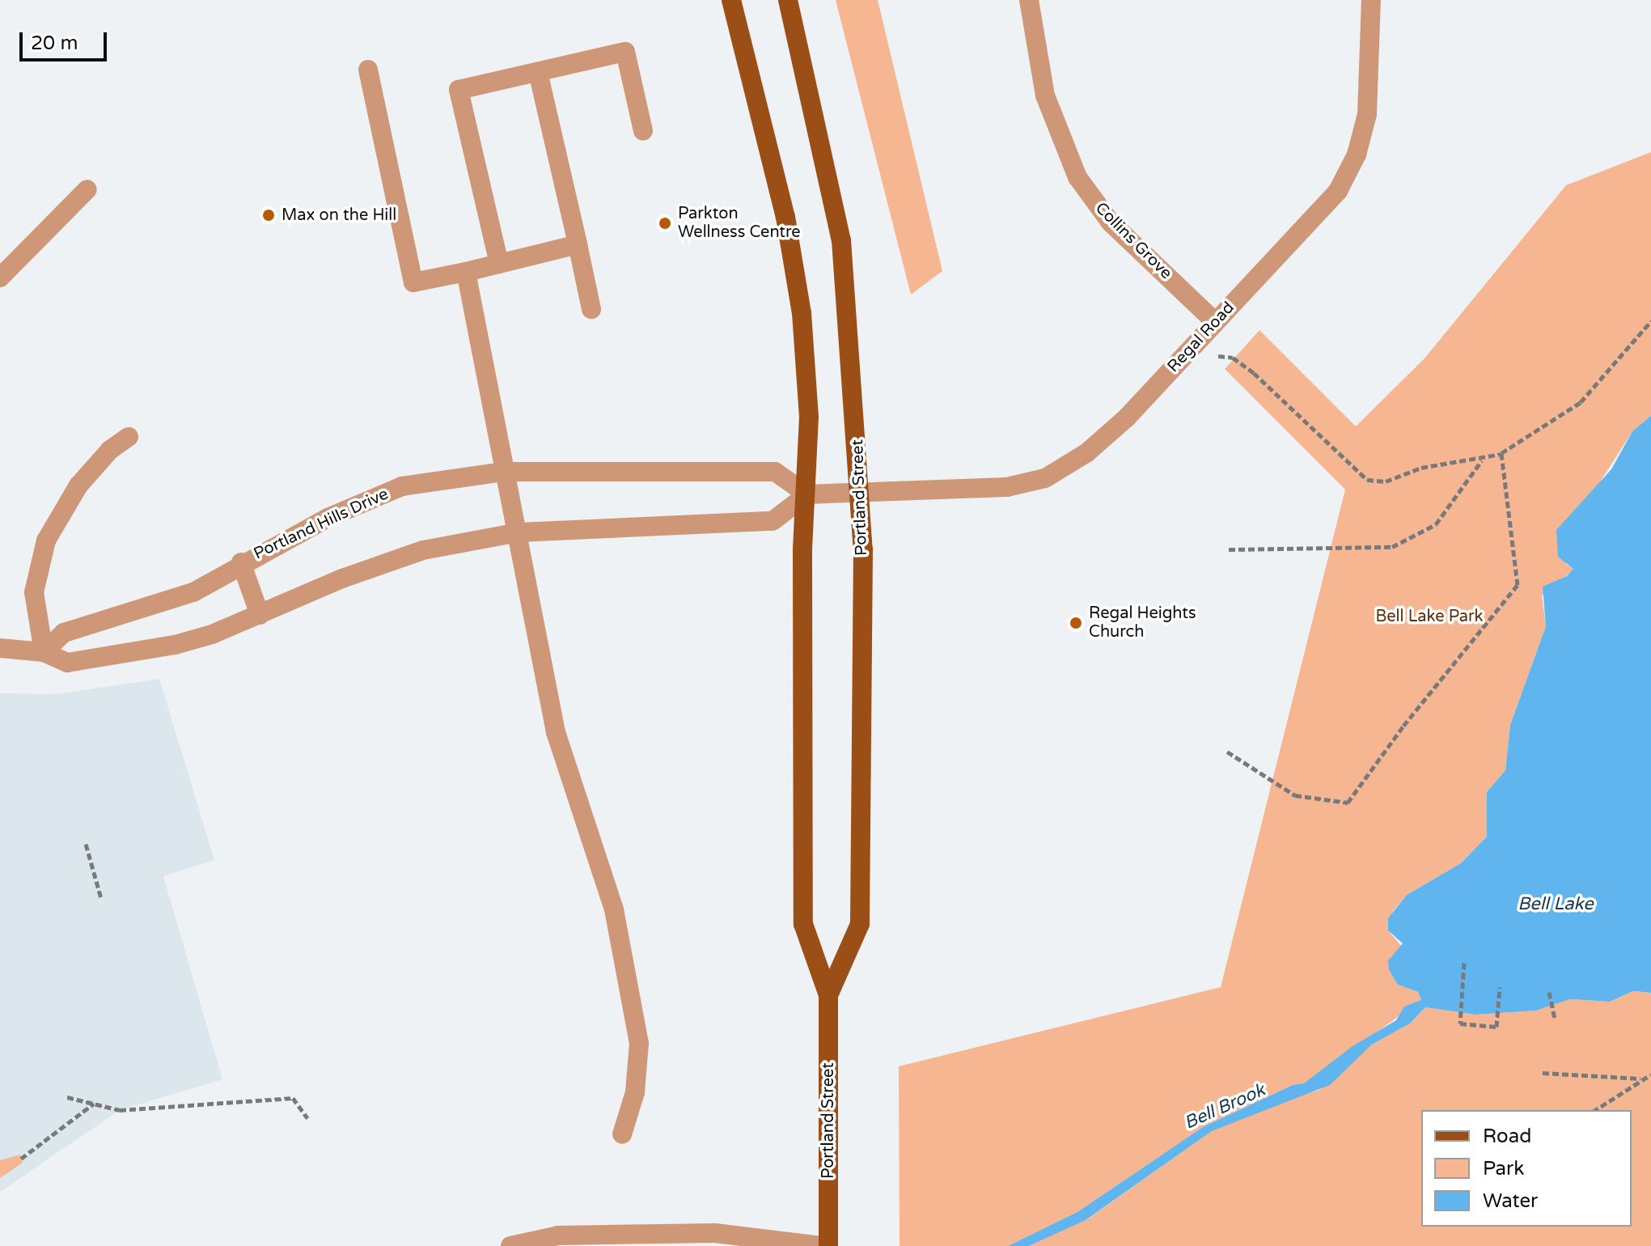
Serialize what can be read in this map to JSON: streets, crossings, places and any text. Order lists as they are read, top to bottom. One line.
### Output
{"streets":{"main road":["Portland Street"],"street":["Collins Grove","Regal Road","Portland Hills Drive"]},"crossings":[["Collins Grove","Regal Road"],["Regal Road","Portland Street"],["Portland Street","Portland Hills Drive"]],"water":["Bell Lake","Bell Brook"],"parks":["Bell Lake Park"],"places":["Max on the Hill","Parkton Wellness Centre","Regal Heights Church"],"legend":["Road","Park","Water"],"scale_bar":"20 m"}
